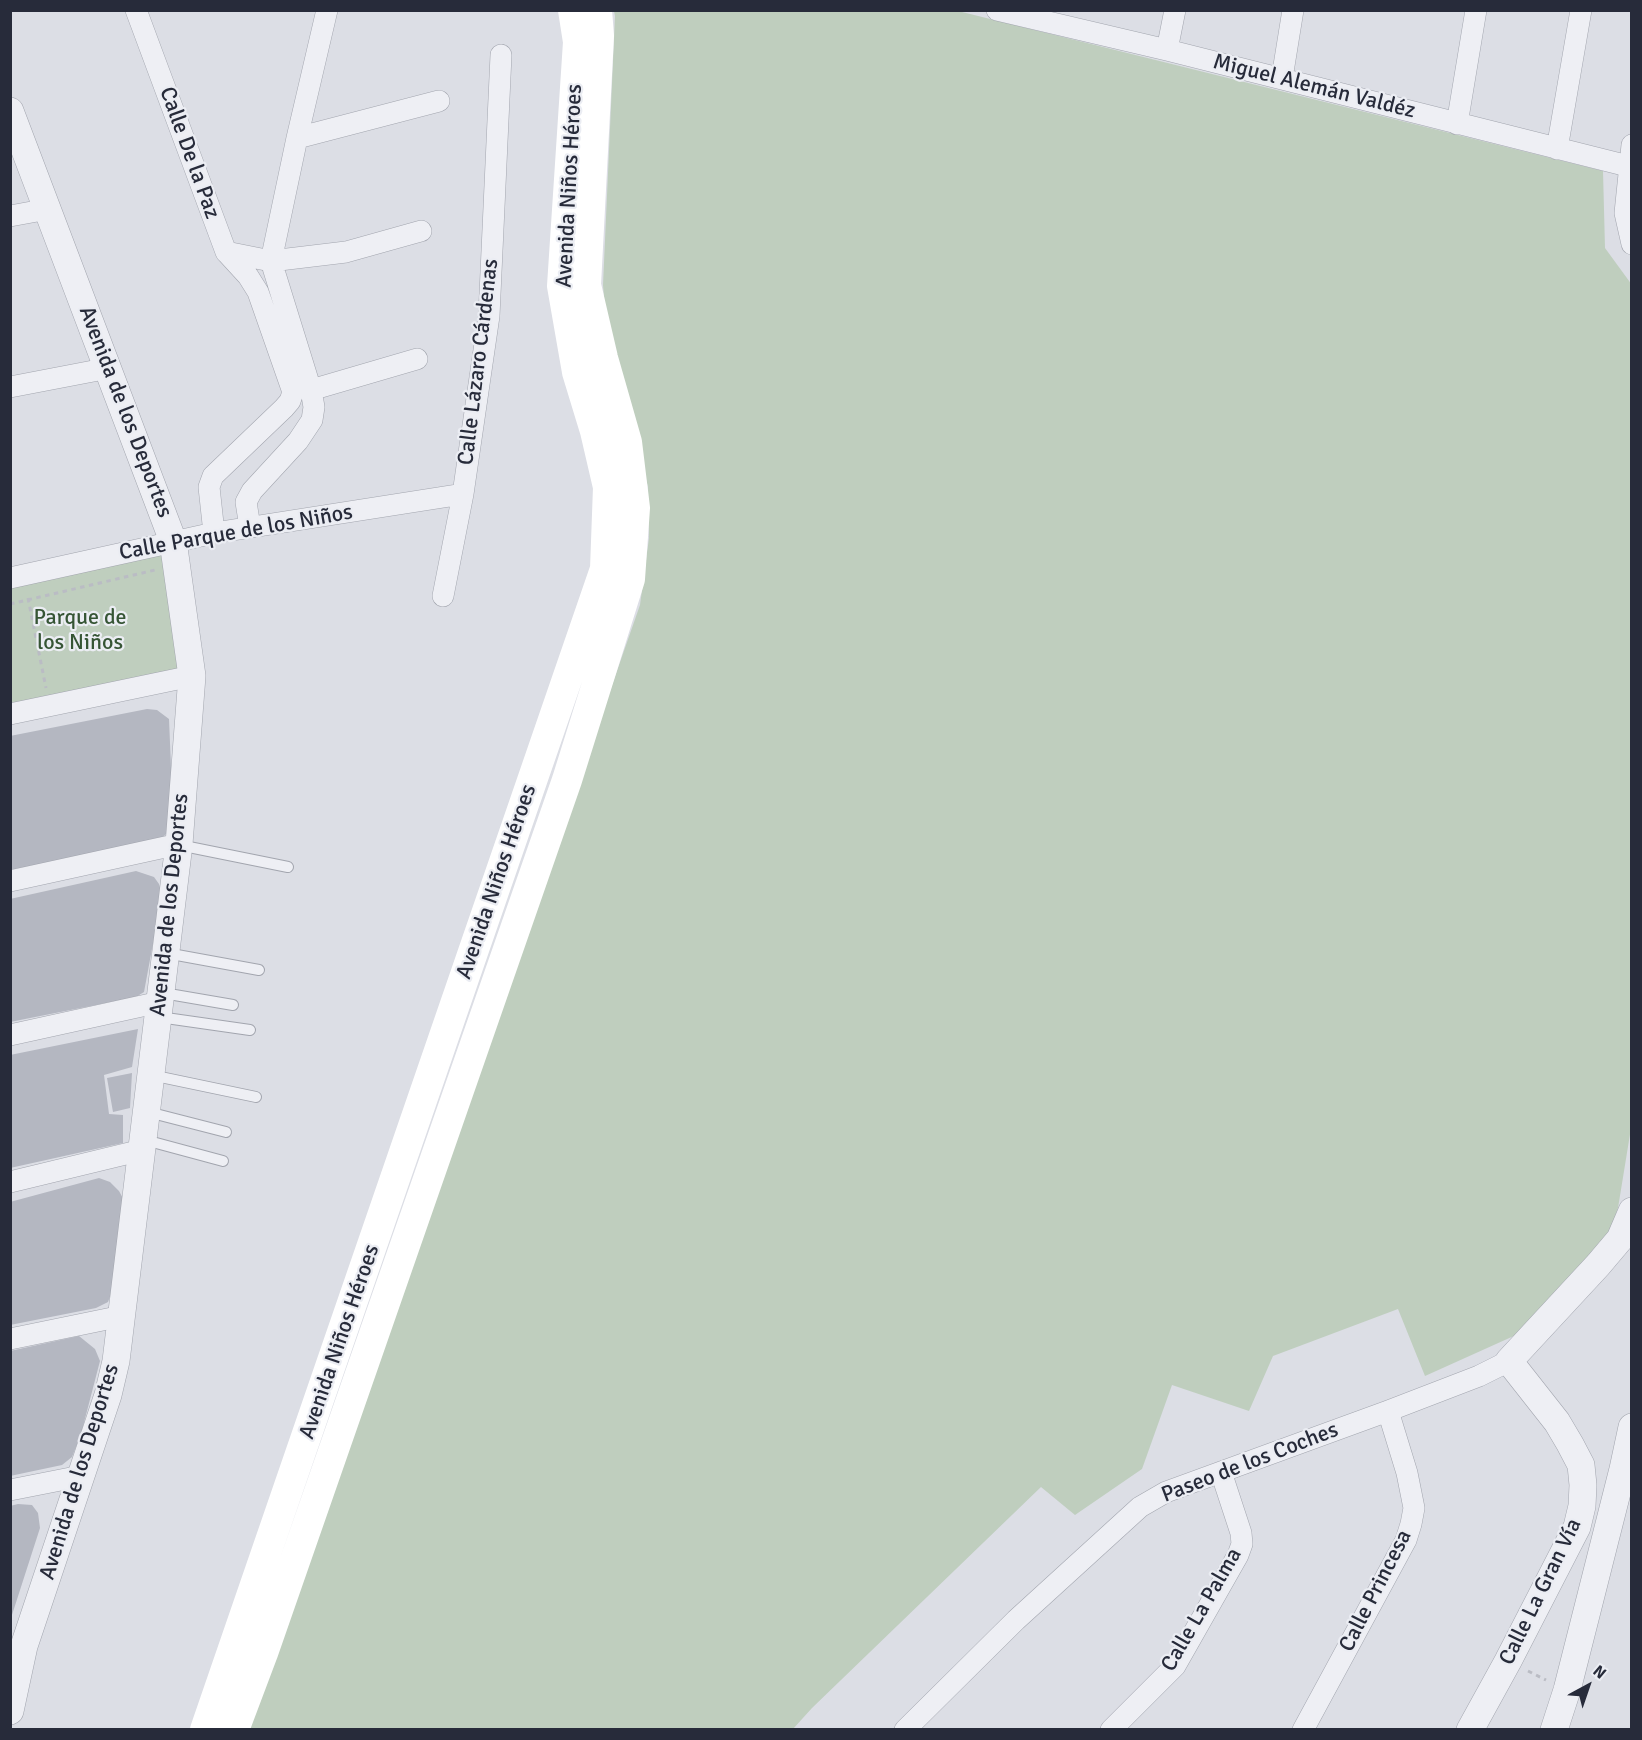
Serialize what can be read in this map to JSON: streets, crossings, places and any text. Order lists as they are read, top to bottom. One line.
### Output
{"streets":{"main road":["Avenida Niños Héroes"],"street":["Miguel Alemán Valdéz","Calle De la Paz","Calle Lázaro Cárdenas","Avenida de los Deportes","Calle Parque de los Niños","Paseo de los Coches","Calle Princesa","Calle La Gran Vía","Calle La Palma"]},"crossings":[["Calle Lázaro Cárdenas","Calle Parque de los Niños"],["Avenida de los Deportes","Calle Parque de los Niños"],["Paseo de los Coches","Calle Princesa"],["Paseo de los Coches","Calle La Gran Vía"],["Paseo de los Coches","Calle La Palma"]],"parks":["Parque de los Niños"],"north":"top right"}
